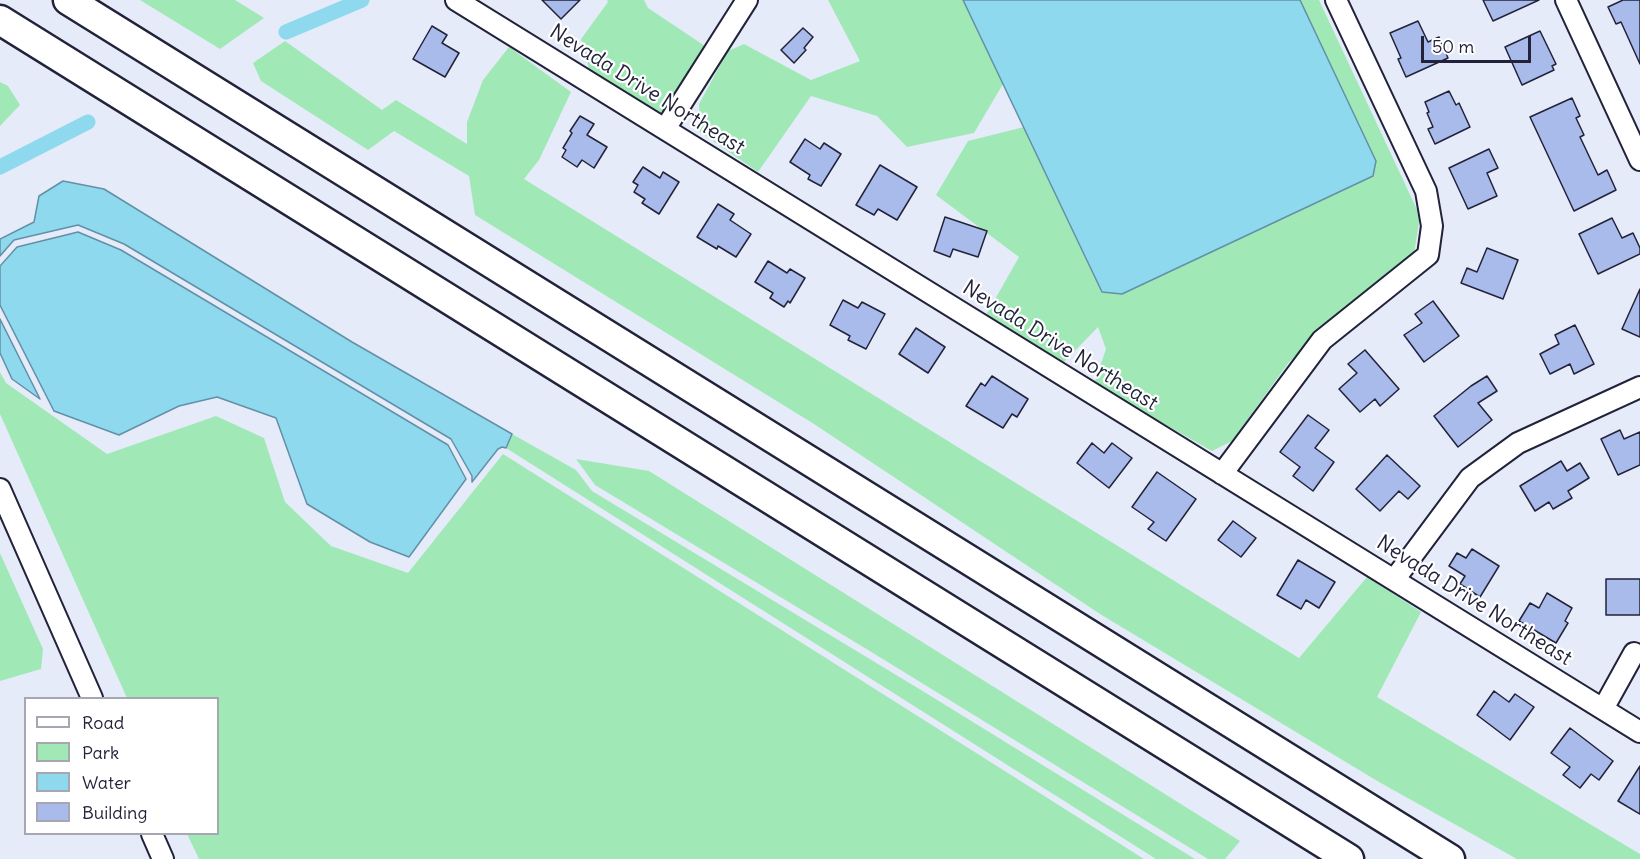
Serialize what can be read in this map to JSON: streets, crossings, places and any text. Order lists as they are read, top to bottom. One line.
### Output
{"streets":{"street":["Nevada Drive Northeast"]},"legend":["Road","Park","Water","Building"],"scale_bar":"50 m"}
